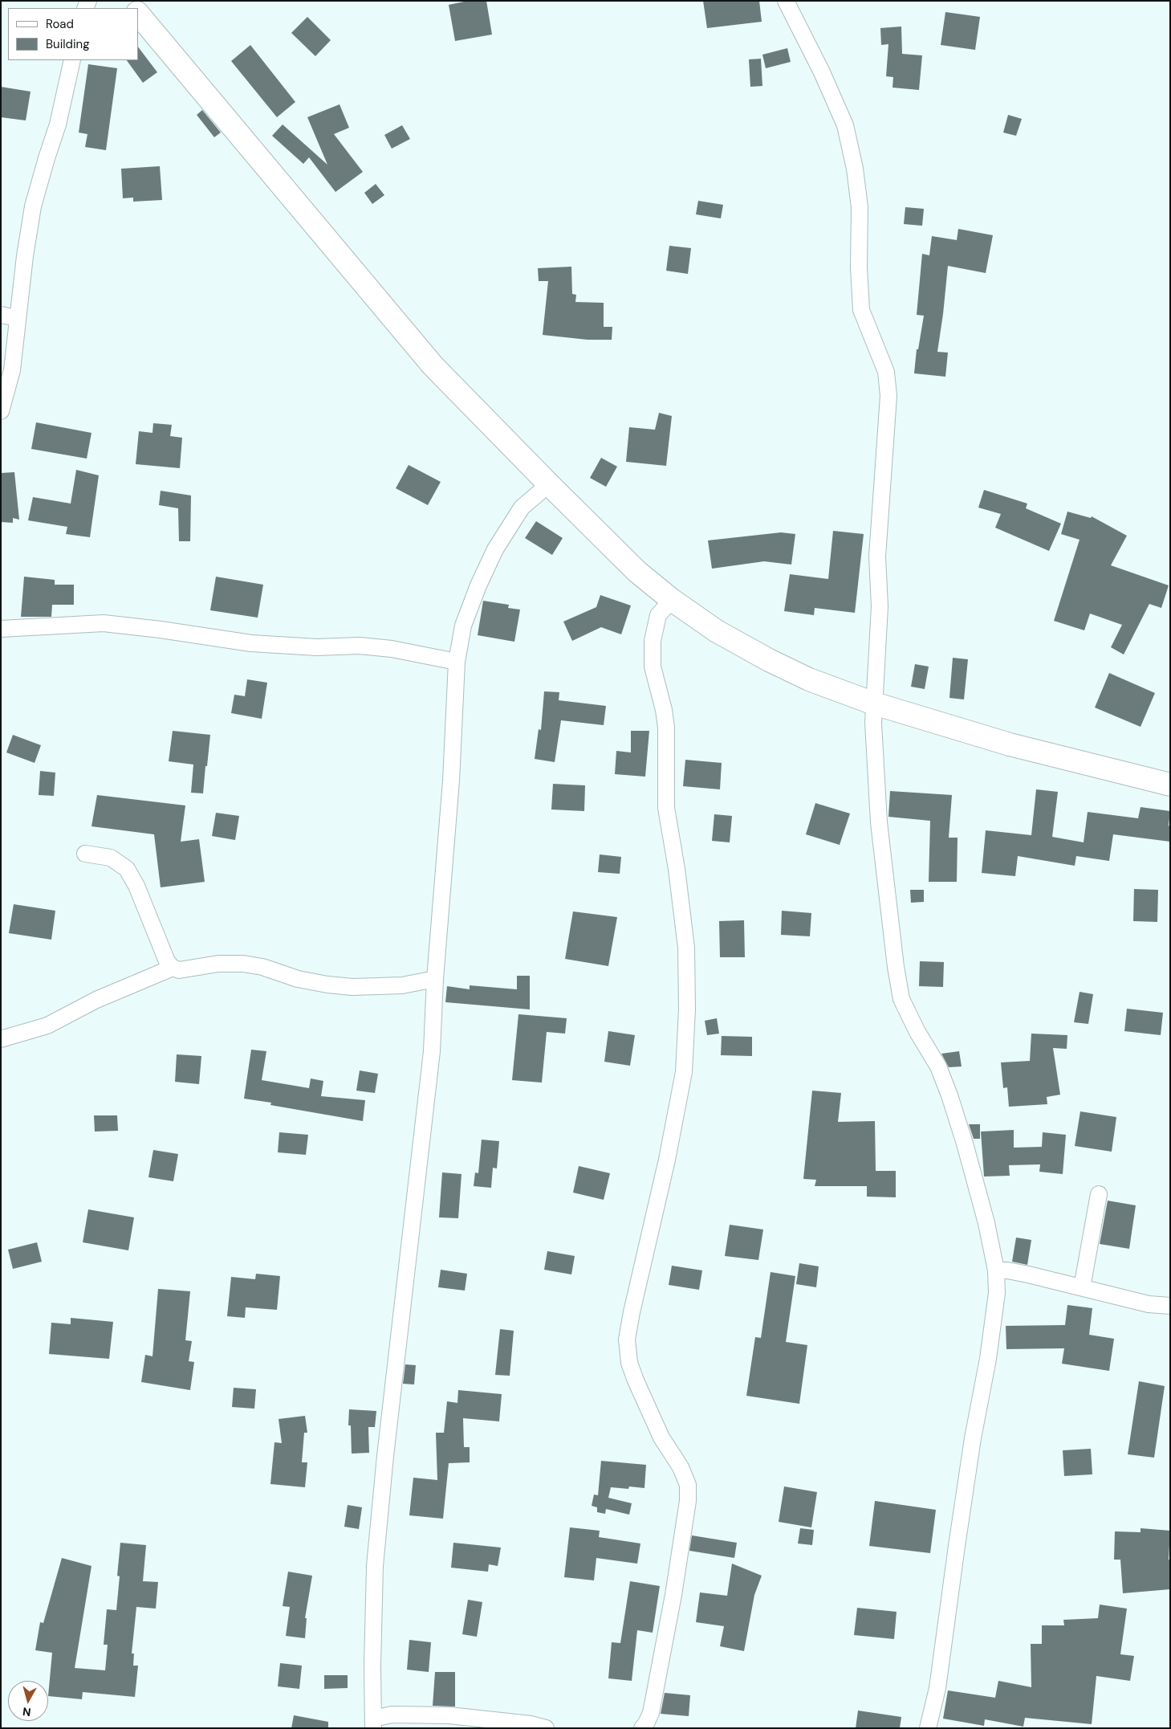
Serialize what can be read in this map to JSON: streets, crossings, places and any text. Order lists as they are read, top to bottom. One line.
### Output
{"legend":["Road","Building"],"north":"bottom"}
